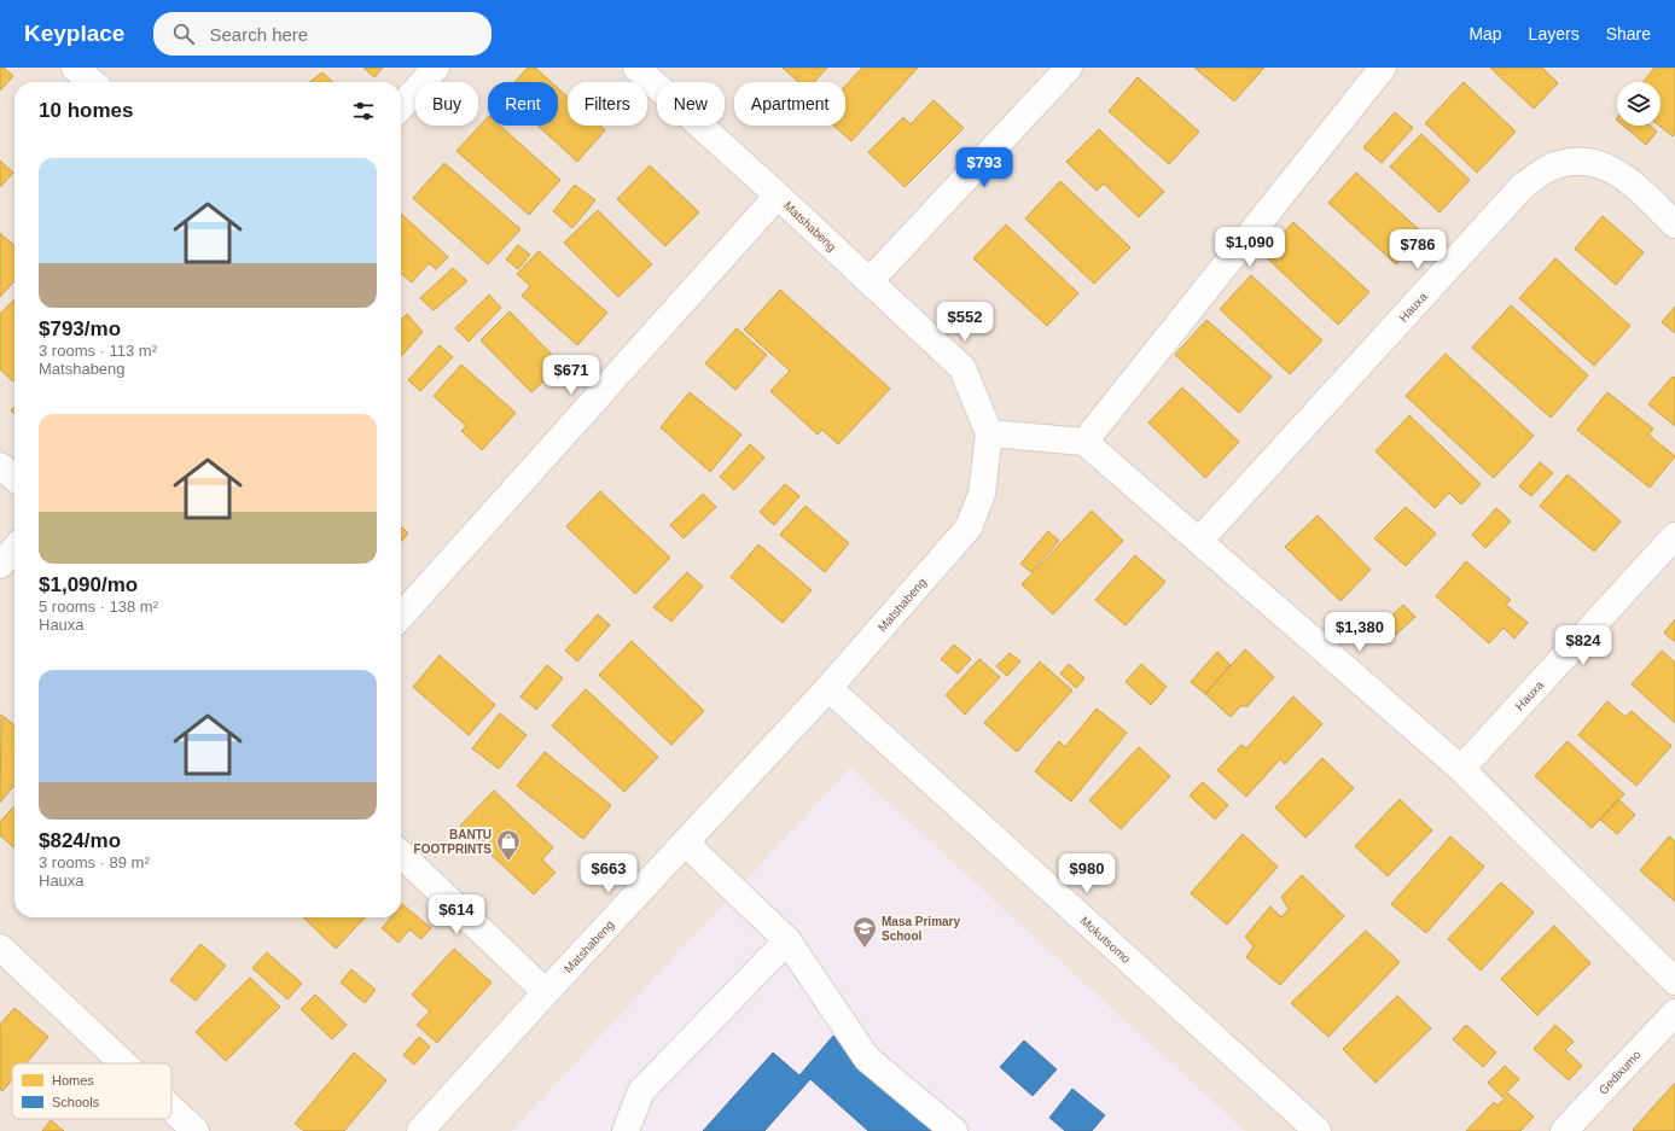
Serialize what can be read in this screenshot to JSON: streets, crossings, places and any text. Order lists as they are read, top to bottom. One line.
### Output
{"streets":{"street":["Matshabeng","Hauxa","Mokutsomo","Gedixumo"]},"crossings":[["Matshabeng","Mokutsomo"]],"places":{"shop":["BANTU FOOTPRINTS"],"school or university":["Masa Primary School"]},"legend":["Homes","Schools"],"page":{"header":"Keyplace","search":"Search here","nav":["Map","Layers","Share"],"chip":["Buy","Rent","Filters","New","Apartment"],"heading":"10 homes","list":[{"name":"$793/mo","note":"3 rooms · 113 m² · Matshabeng"},{"name":"$1,090/mo","note":"5 rooms · 138 m² · Hauxa"},{"name":"$824/mo","note":"3 rooms · 89 m² · Hauxa"}],"price":["$793","$1,090","$786","$552","$671","$1,380","$824","$663","$980","$614"]}}
